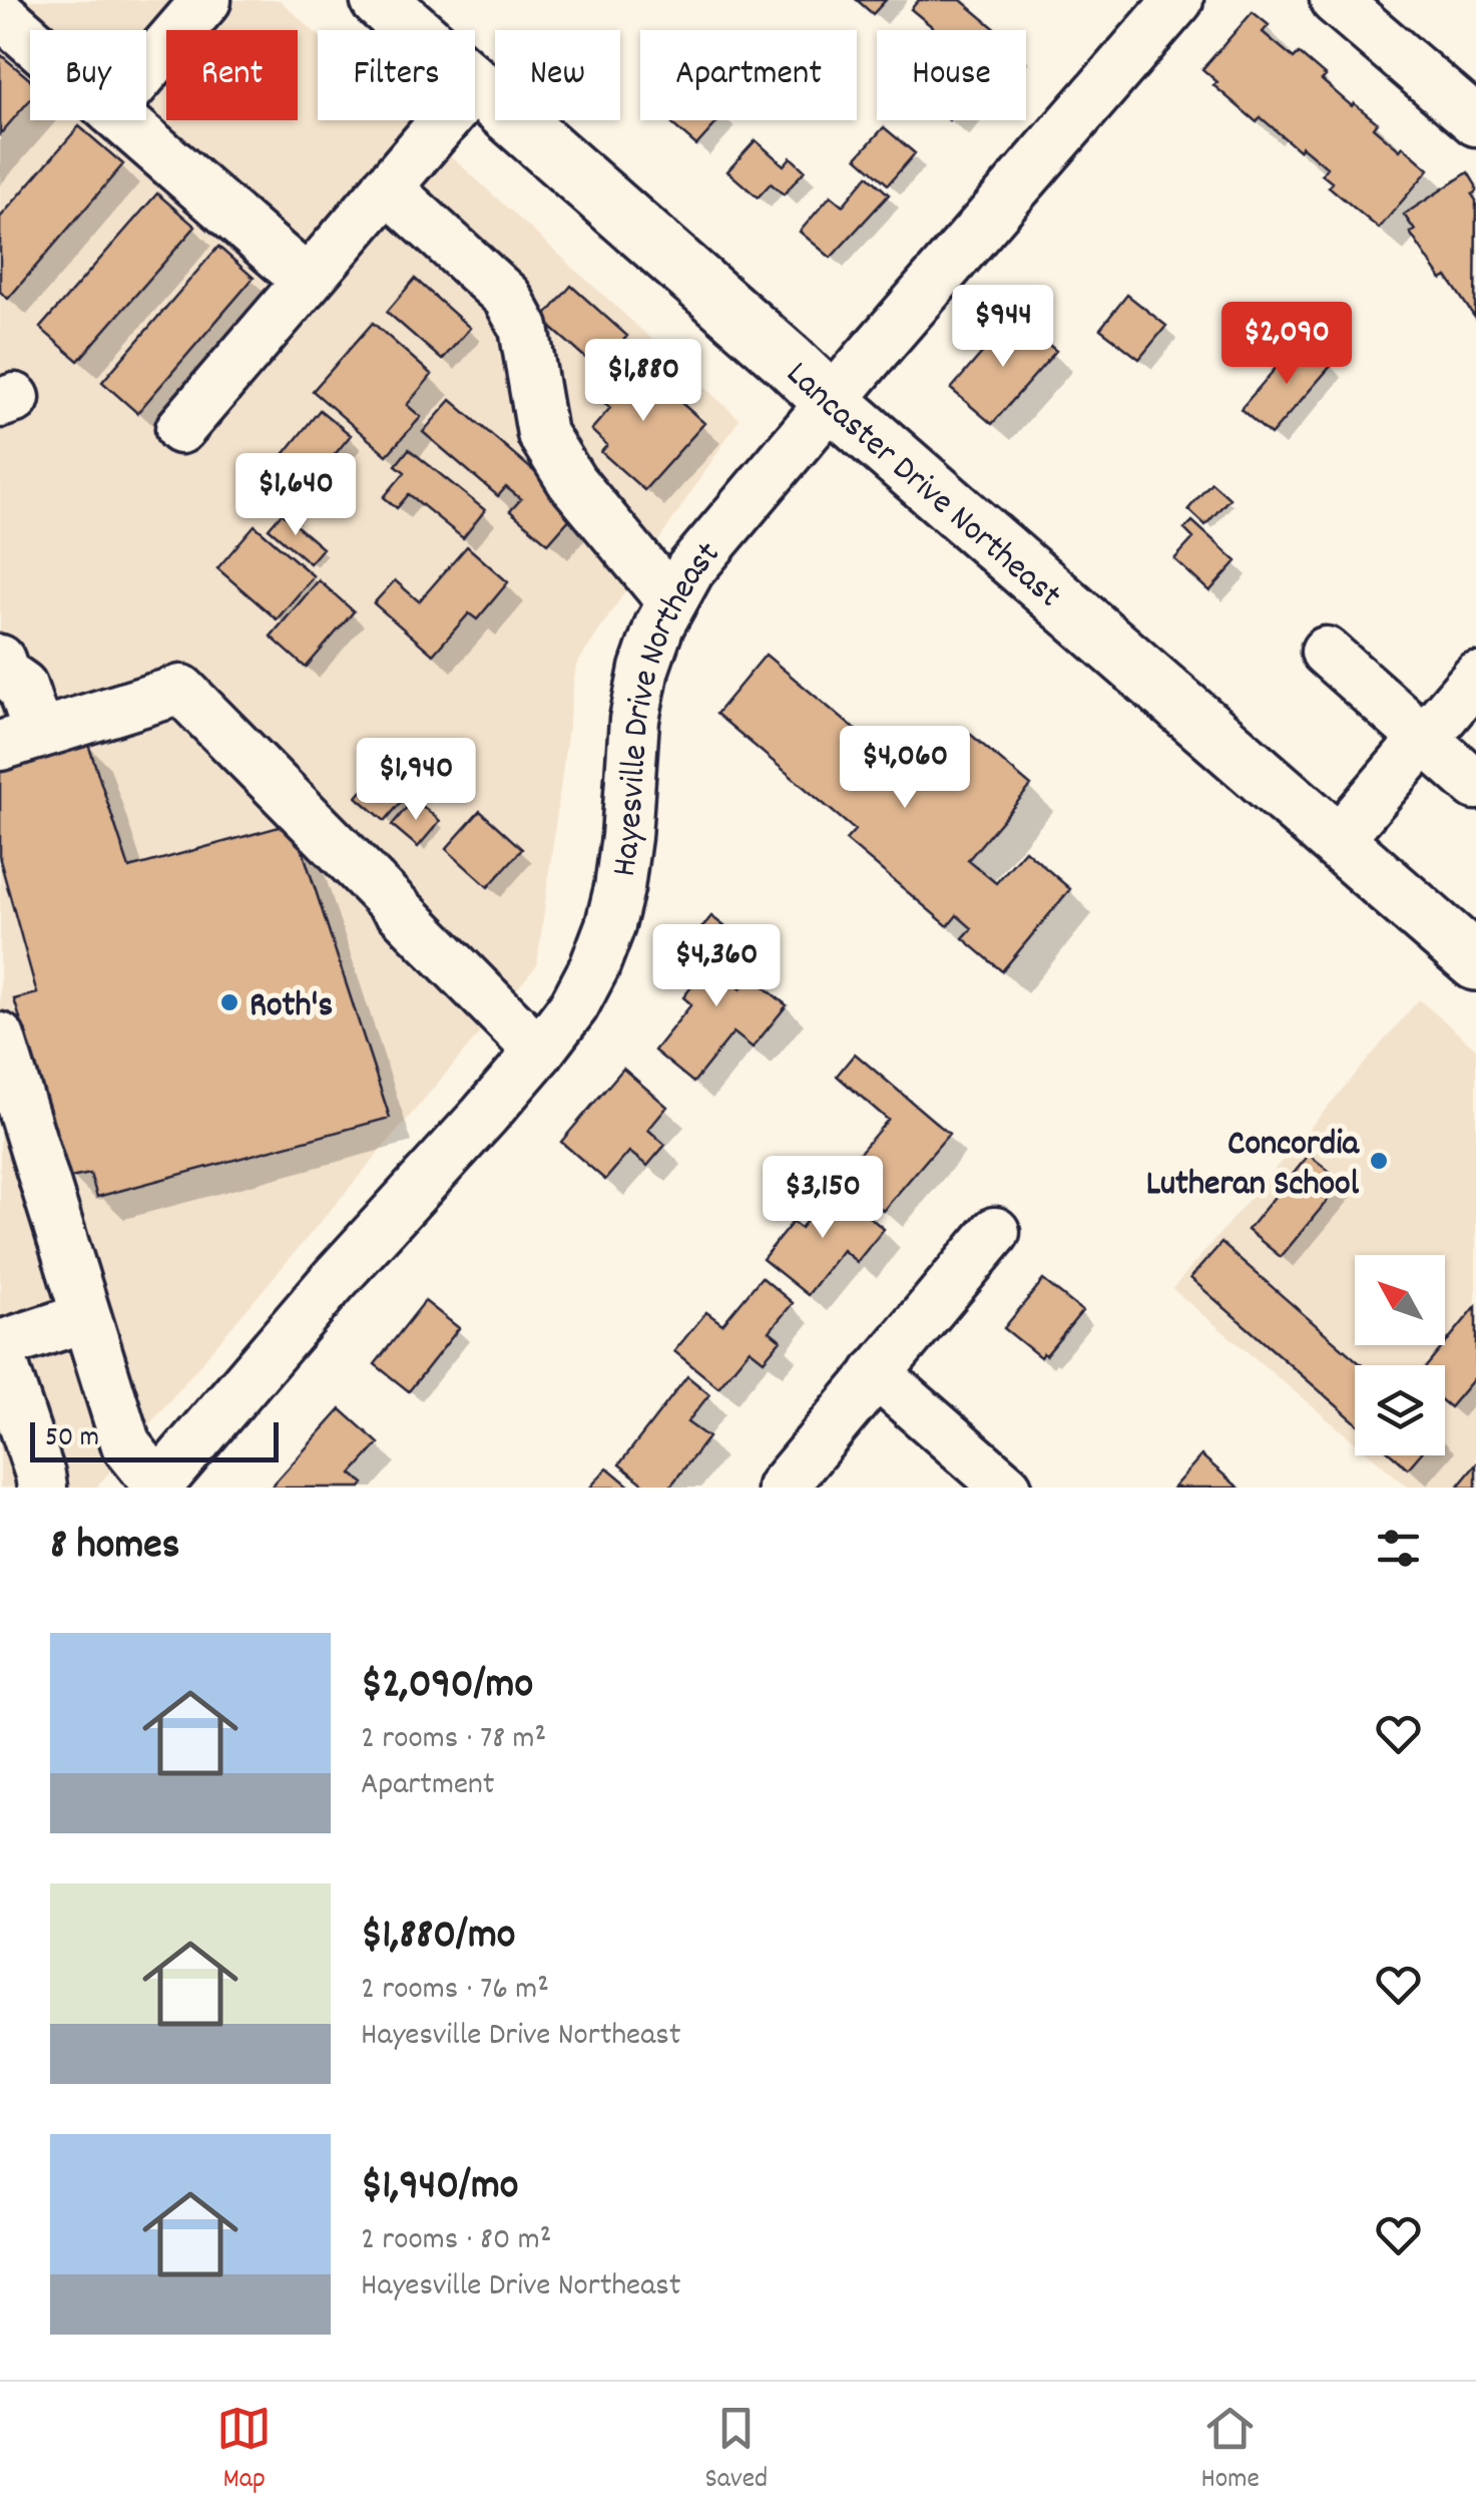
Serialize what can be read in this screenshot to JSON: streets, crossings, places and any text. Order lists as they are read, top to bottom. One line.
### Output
{"streets":{"main road":["Lancaster Drive Northeast"],"street":["Hayesville Drive Northeast"]},"crossings":[["Lancaster Drive Northeast","Hayesville Drive Northeast"]],"places":["Roth's","Concordia Lutheran School"],"scale_bar":"50 m","north":"top left","page":{"chip":["Buy","Rent","Filters","New","Apartment","House"],"price":["$944","$2,090","$1,880","$1,640","$4,060","$1,940","$4,360","$3,150"],"scale":"50 m","heading":"8 homes","list":[{"name":"$2,090/mo","note":"2 rooms · 78 m² · Apartment"},{"name":"$1,880/mo","note":"2 rooms · 76 m² · Hayesville Drive Northeast"},{"name":"$1,940/mo","note":"2 rooms · 80 m² · Hayesville Drive Northeast"}],"tabs":["Map","Saved","Home"]}}
